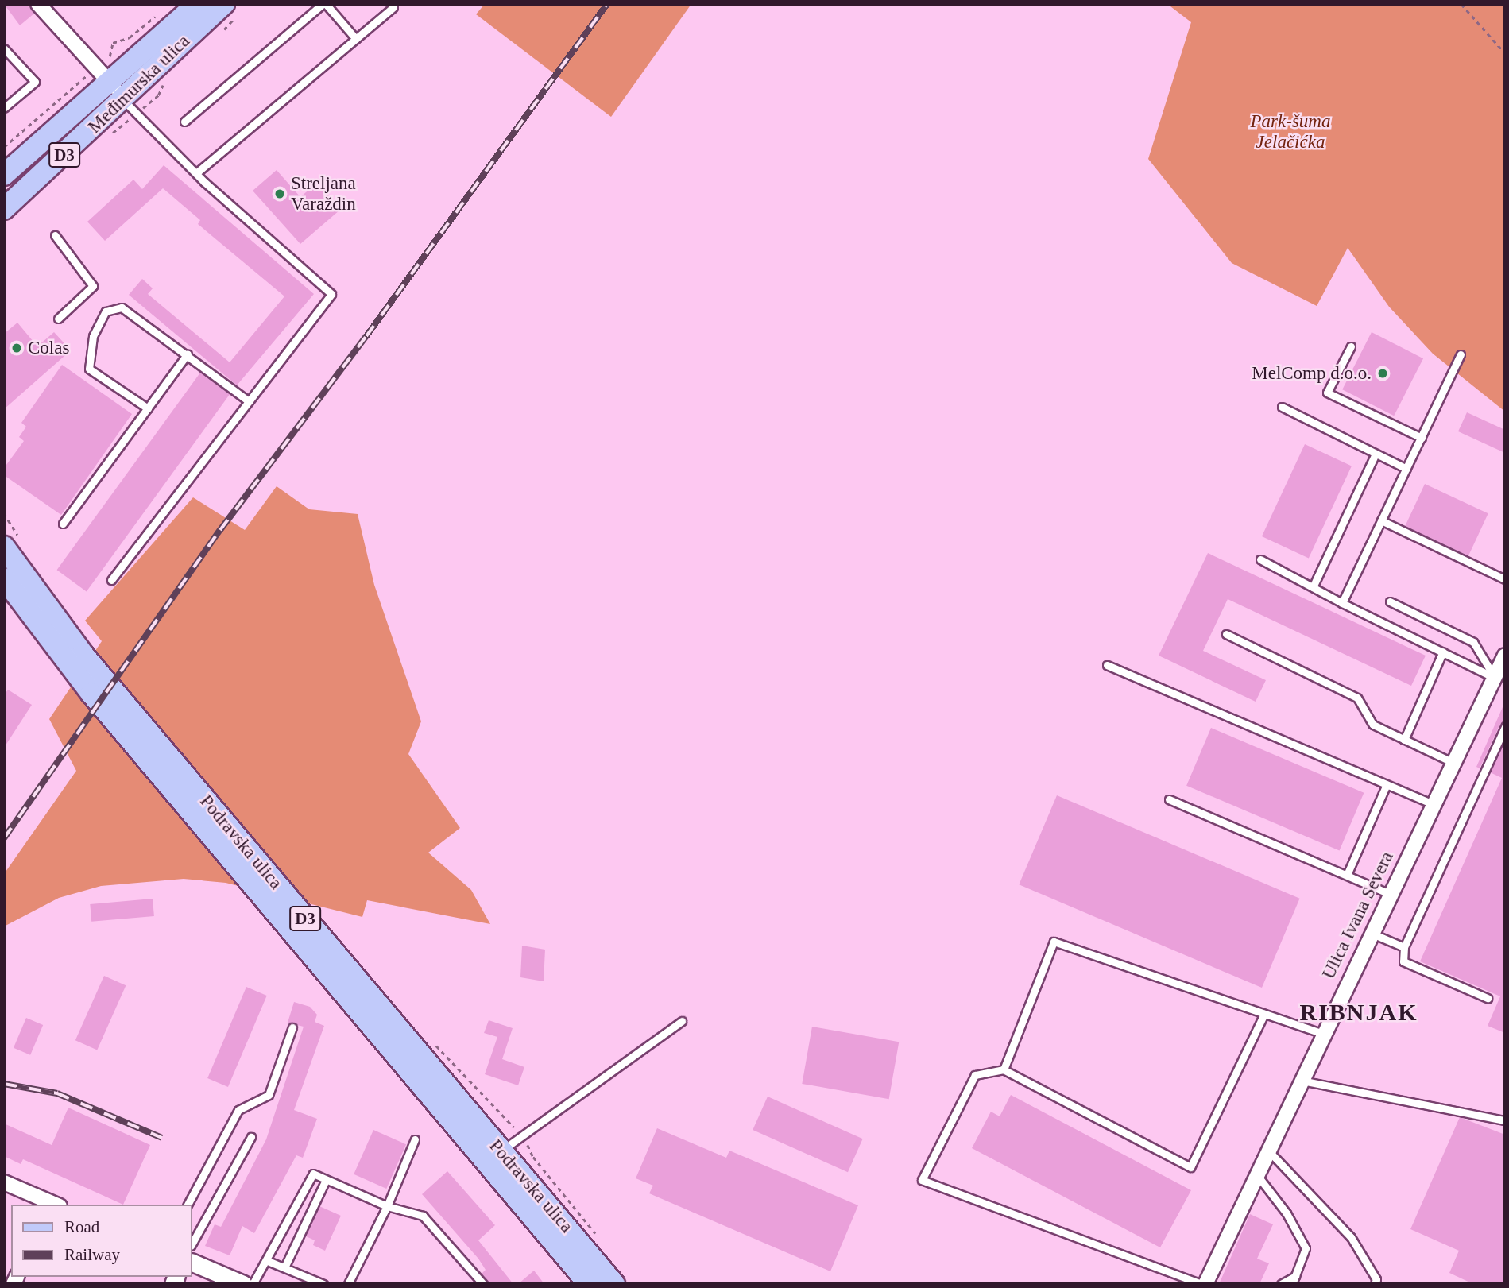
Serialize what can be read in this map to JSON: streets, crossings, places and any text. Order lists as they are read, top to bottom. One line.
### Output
{"streets":{"main road":["Međimurska ulica","D3","Podravska ulica"],"street":["Ulica Ivana Severa"]},"districts":["RIBNJAK"],"parks":["Park-šuma Jelačićka"],"places":["Streljana Varaždin","Colas","MelComp d.o.o."],"legend":["Road","Railway"]}
